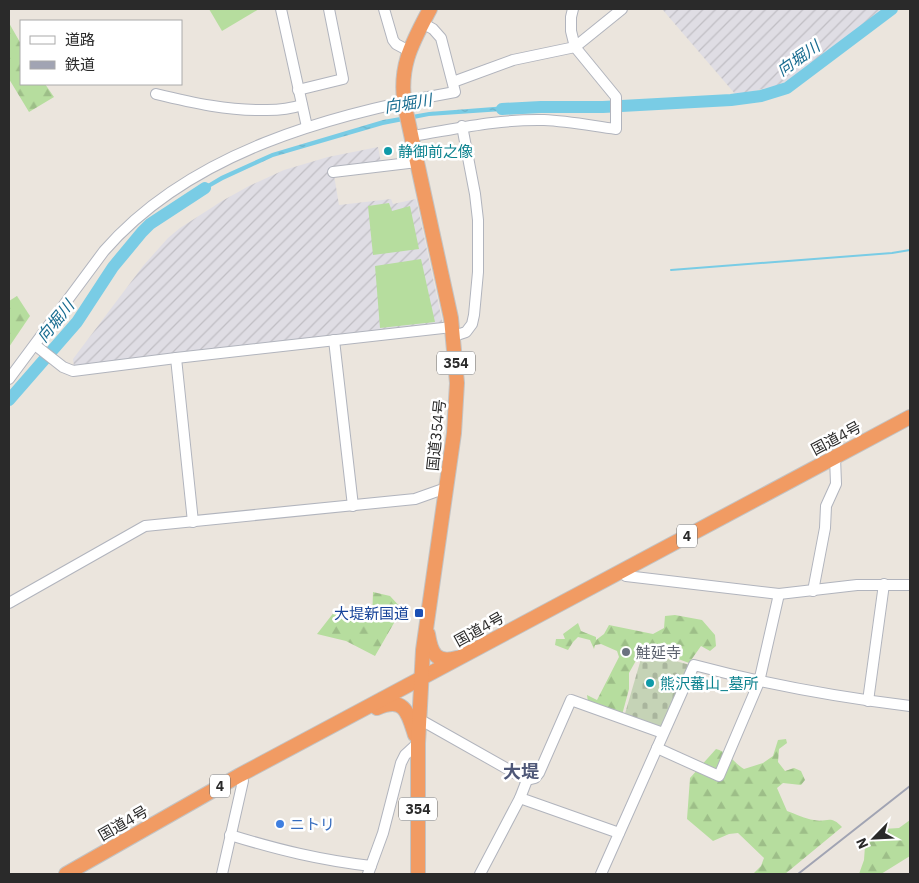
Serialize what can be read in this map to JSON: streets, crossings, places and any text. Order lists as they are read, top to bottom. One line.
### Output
{"streets":{"highway":["354","国道354号","国道4号","4"]},"crossings":[["国道354号","国道4号"]],"districts":["大堤"],"water":["向堀川"],"places":{"other":["静御前之像","鮭延寺","熊沢蕃山_墓所","ニトリ"],"transit":["大堤新国道"]},"legend":["道路","鉄道"],"north":"bottom left"}
